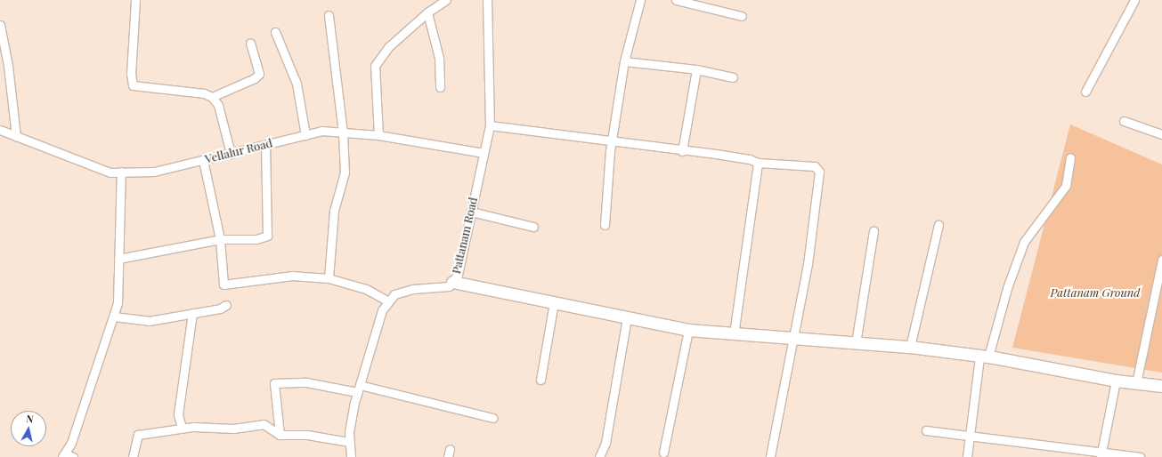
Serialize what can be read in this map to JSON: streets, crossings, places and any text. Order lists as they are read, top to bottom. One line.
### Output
{"streets":{"street":["Vellalur Road","Pattanam Road"]},"crossings":[["Vellalur Road","Pattanam Road"]],"parks":["Pattanam Ground"],"north":"top"}
